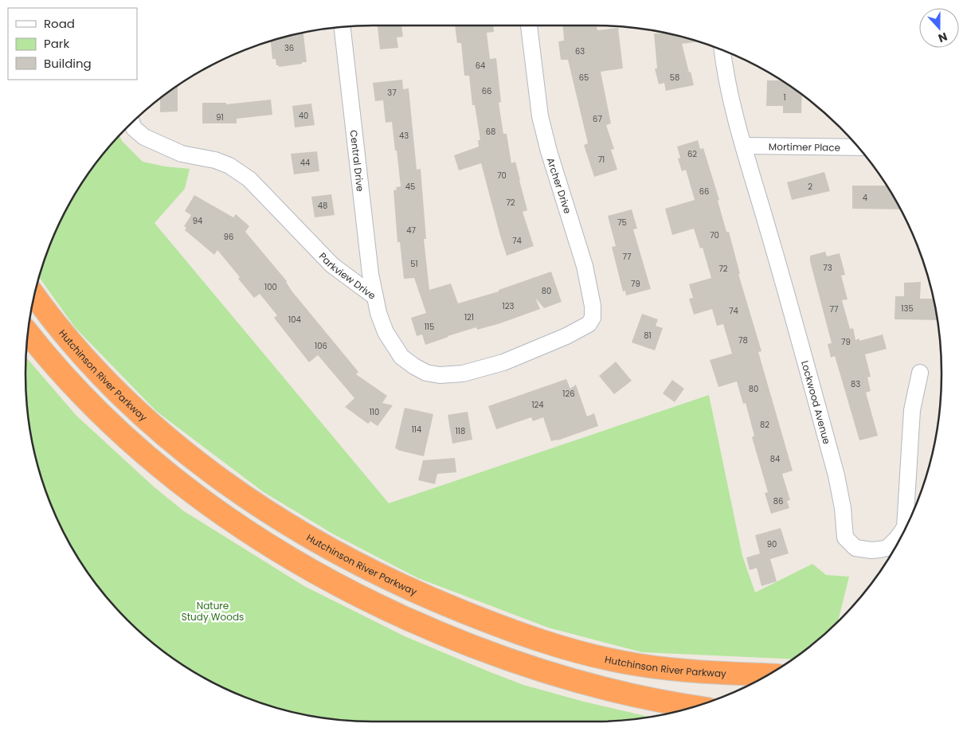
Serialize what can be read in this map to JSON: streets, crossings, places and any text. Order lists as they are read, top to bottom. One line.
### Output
{"streets":{"highway":["Hutchinson River Parkway"],"street":["Mortimer Place","Central Drive","Archer Drive","Parkview Drive","Lockwood Avenue"]},"crossings":[["Mortimer Place","Lockwood Avenue"],["Central Drive","Parkview Drive"],["Archer Drive","Parkview Drive"]],"parks":["Nature Study Woods"],"house_numbers":["36","63","64","65","58","66","37","1","40","91","67","68","43","62","71","44","70","45","2","66","4","72","48","94","75","47","70","96","74","77","51","73","72","79","100","80","123","135","77","74","121","104","115","81","78","79","106","83","80","126","124","110","82","114","118","84","86","90"],"legend":["Road","Park","Building"],"north":"bottom"}
